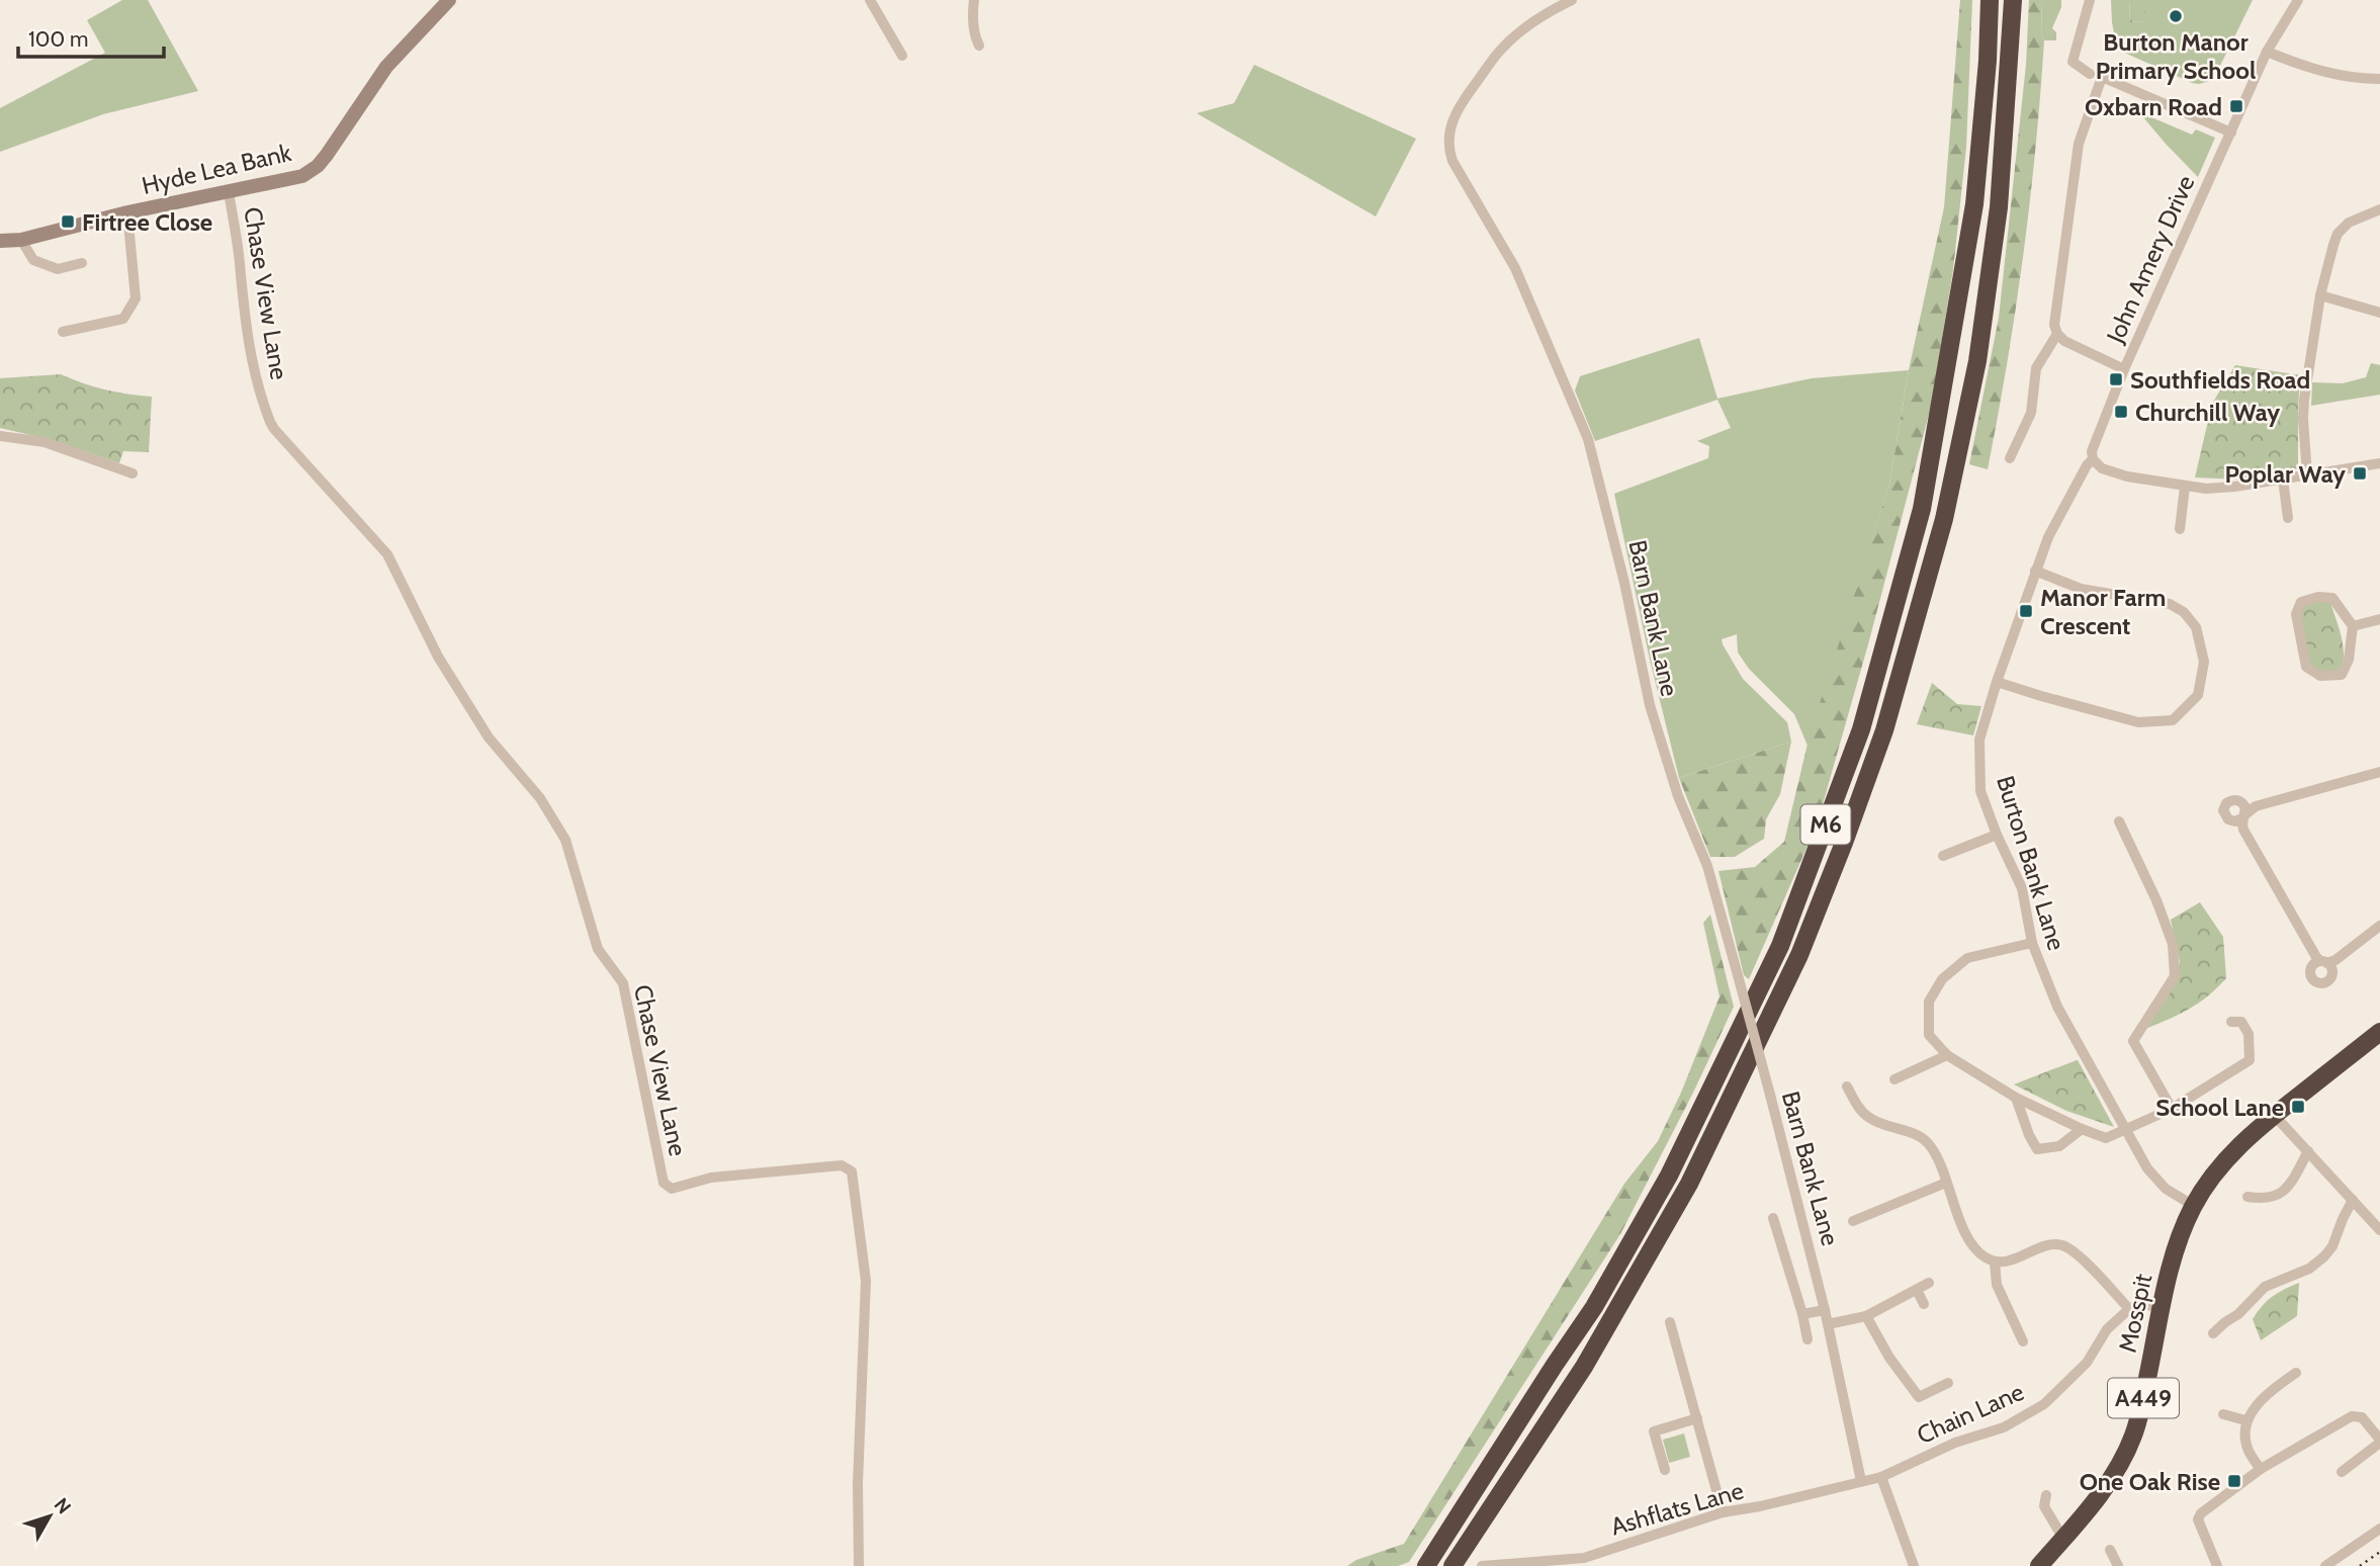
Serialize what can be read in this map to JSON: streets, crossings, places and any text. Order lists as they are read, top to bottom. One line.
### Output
{"streets":{"highway":["M6","Mosspit","A449"],"street":["Hyde Lea Bank","John Amery Drive","Chase View Lane","Barn Bank Lane","Burton Bank Lane","Chain Lane","Ashflats Lane"]},"crossings":[["Hyde Lea Bank","Chase View Lane"],["John Amery Drive","Burton Bank Lane"],["Barn Bank Lane","Ashflats Lane"],["Burton Bank Lane","Mosspit"],["Mosspit","A449"],["Chain Lane","Ashflats Lane"]],"places":{"other":["Burton Manor Primary School"],"transit":["Oxbarn Road","Firtree Close","Southfields Road","Churchill Way","Poplar Way","Manor Farm Crescent","School Lane","One Oak Rise"]},"scale_bar":"100 m","north":"top right"}
